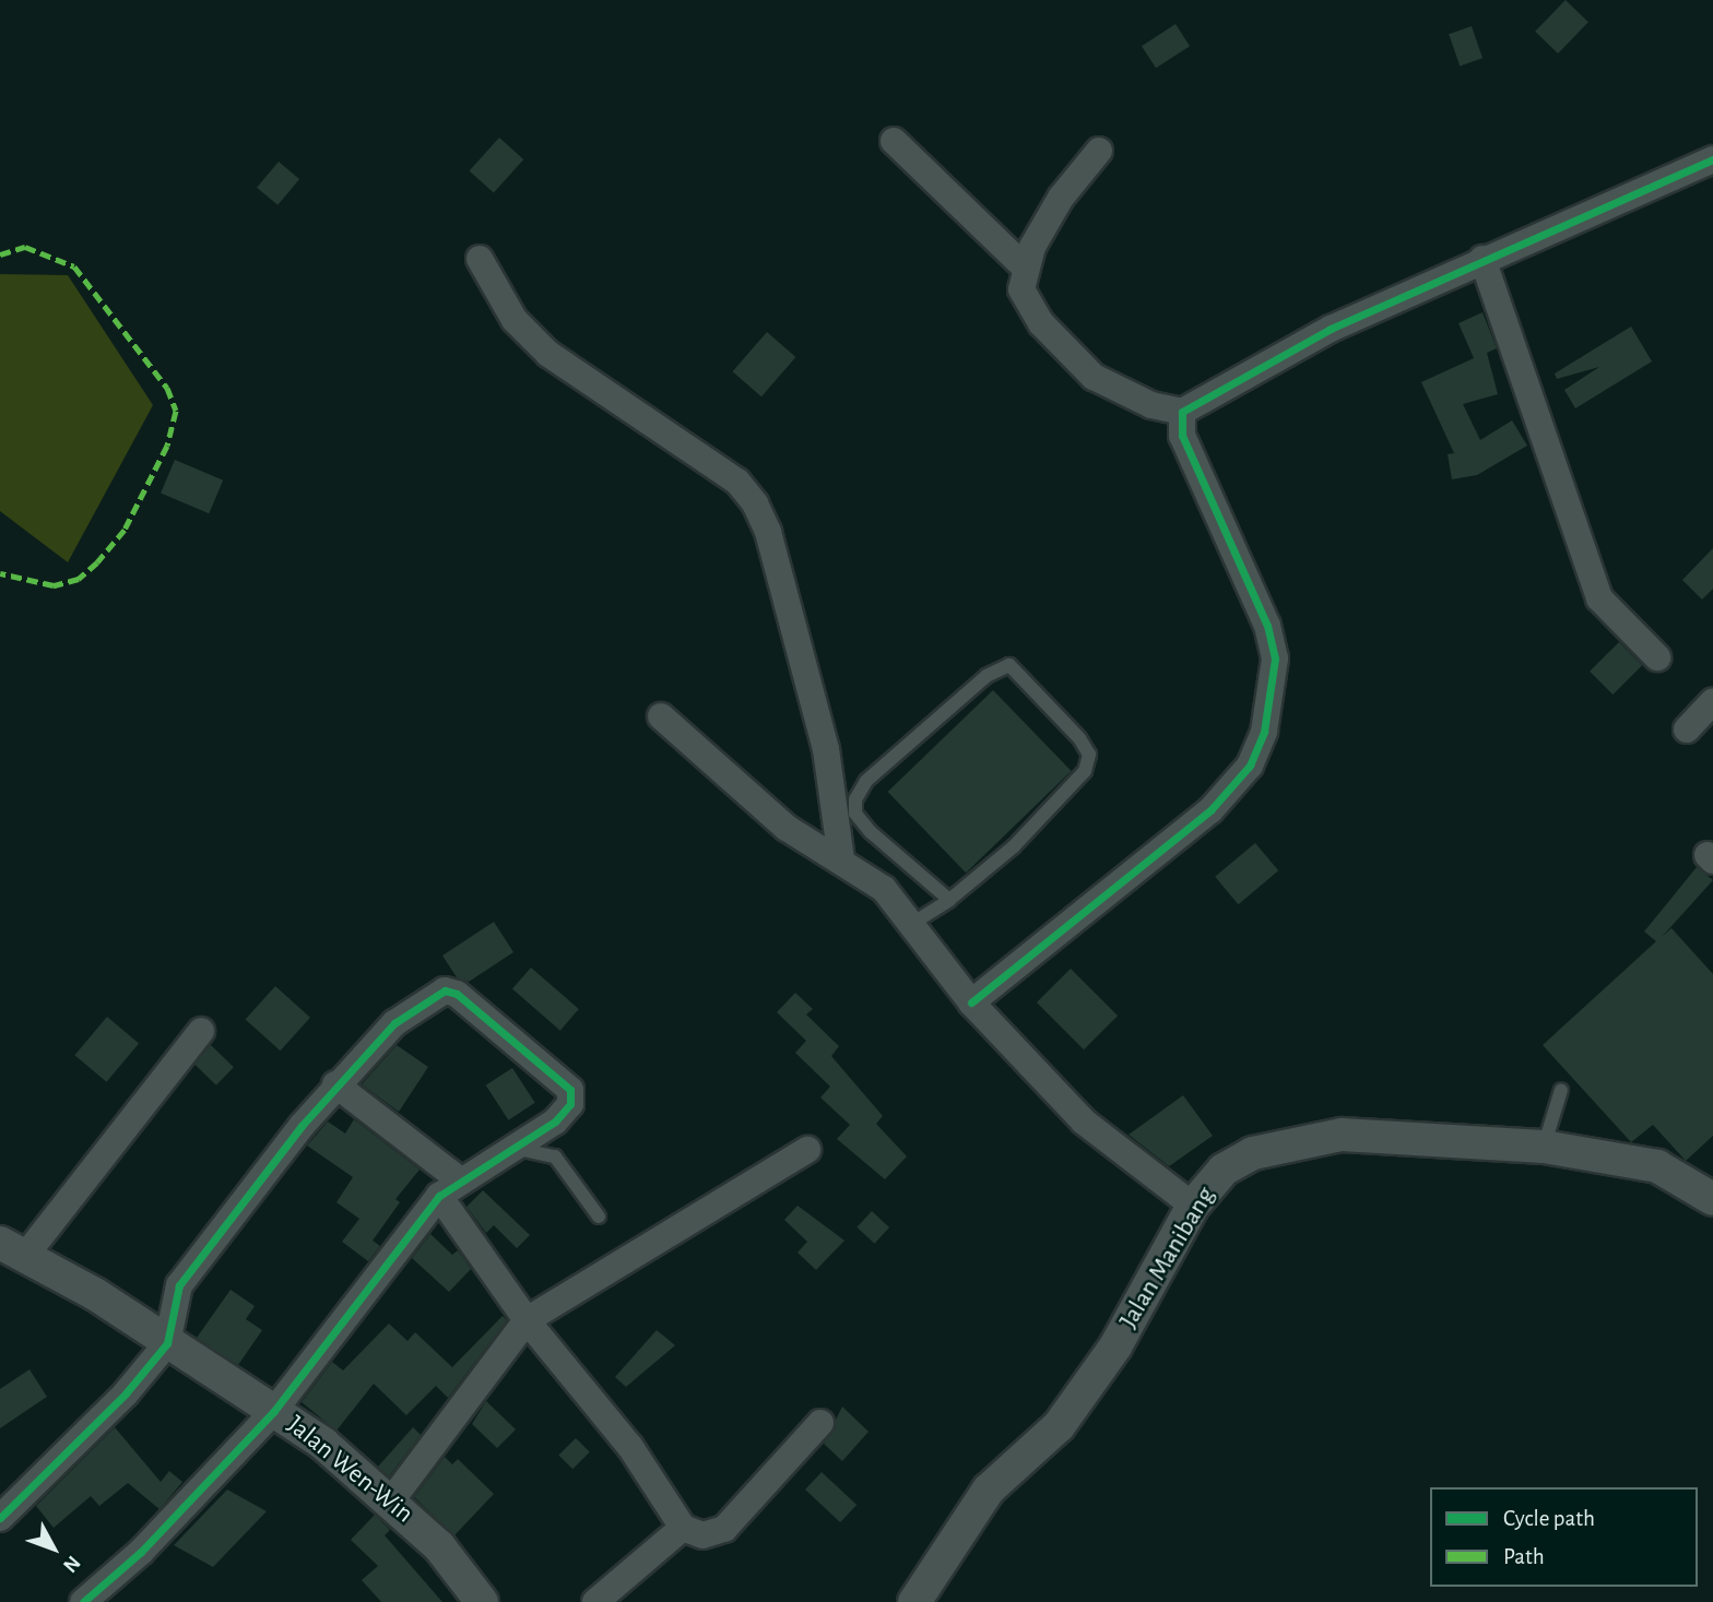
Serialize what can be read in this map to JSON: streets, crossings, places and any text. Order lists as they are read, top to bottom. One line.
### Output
{"streets":{"street":["Jalan Manibang","Jalan Wen-Win"]},"legend":["Cycle path","Path"],"north":"bottom right"}
